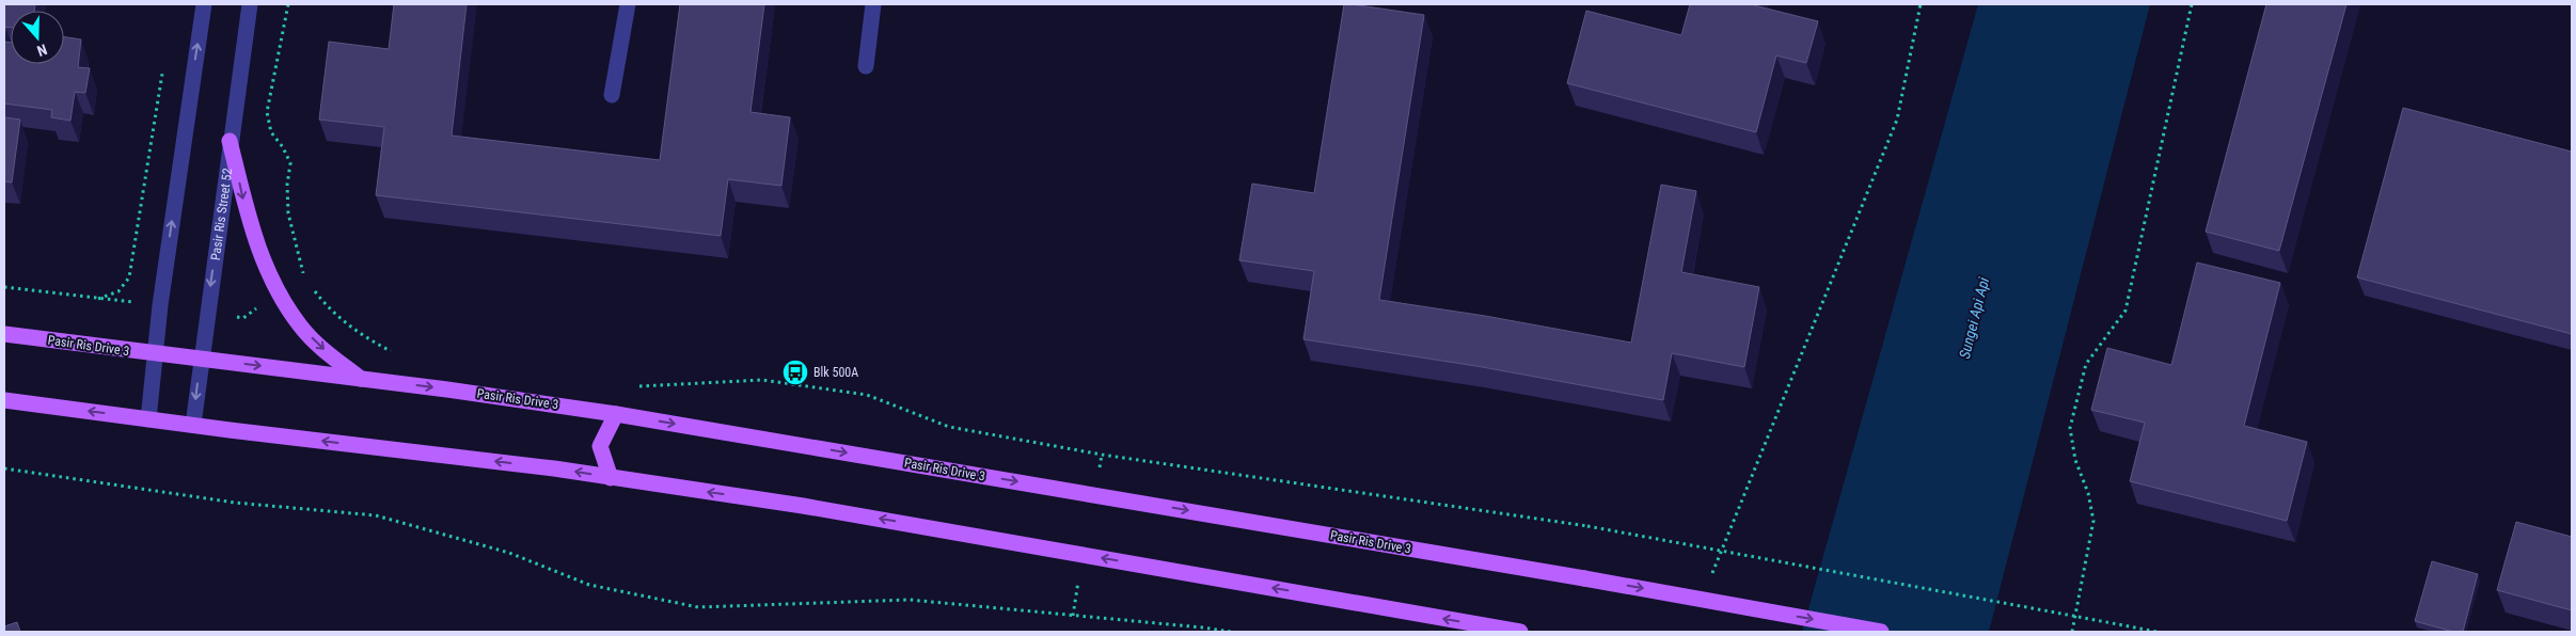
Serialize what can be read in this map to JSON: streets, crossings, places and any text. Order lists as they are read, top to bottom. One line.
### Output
{"streets":{"main road":["Pasir Ris Drive 3"],"street":["Pasir Ris Street 52"]},"crossings":[["Pasir Ris Street 52","Pasir Ris Drive 3"]],"water":["Sungei Api Api"],"places":{"bus stop":["Blk 500A"]},"north":"bottom"}
